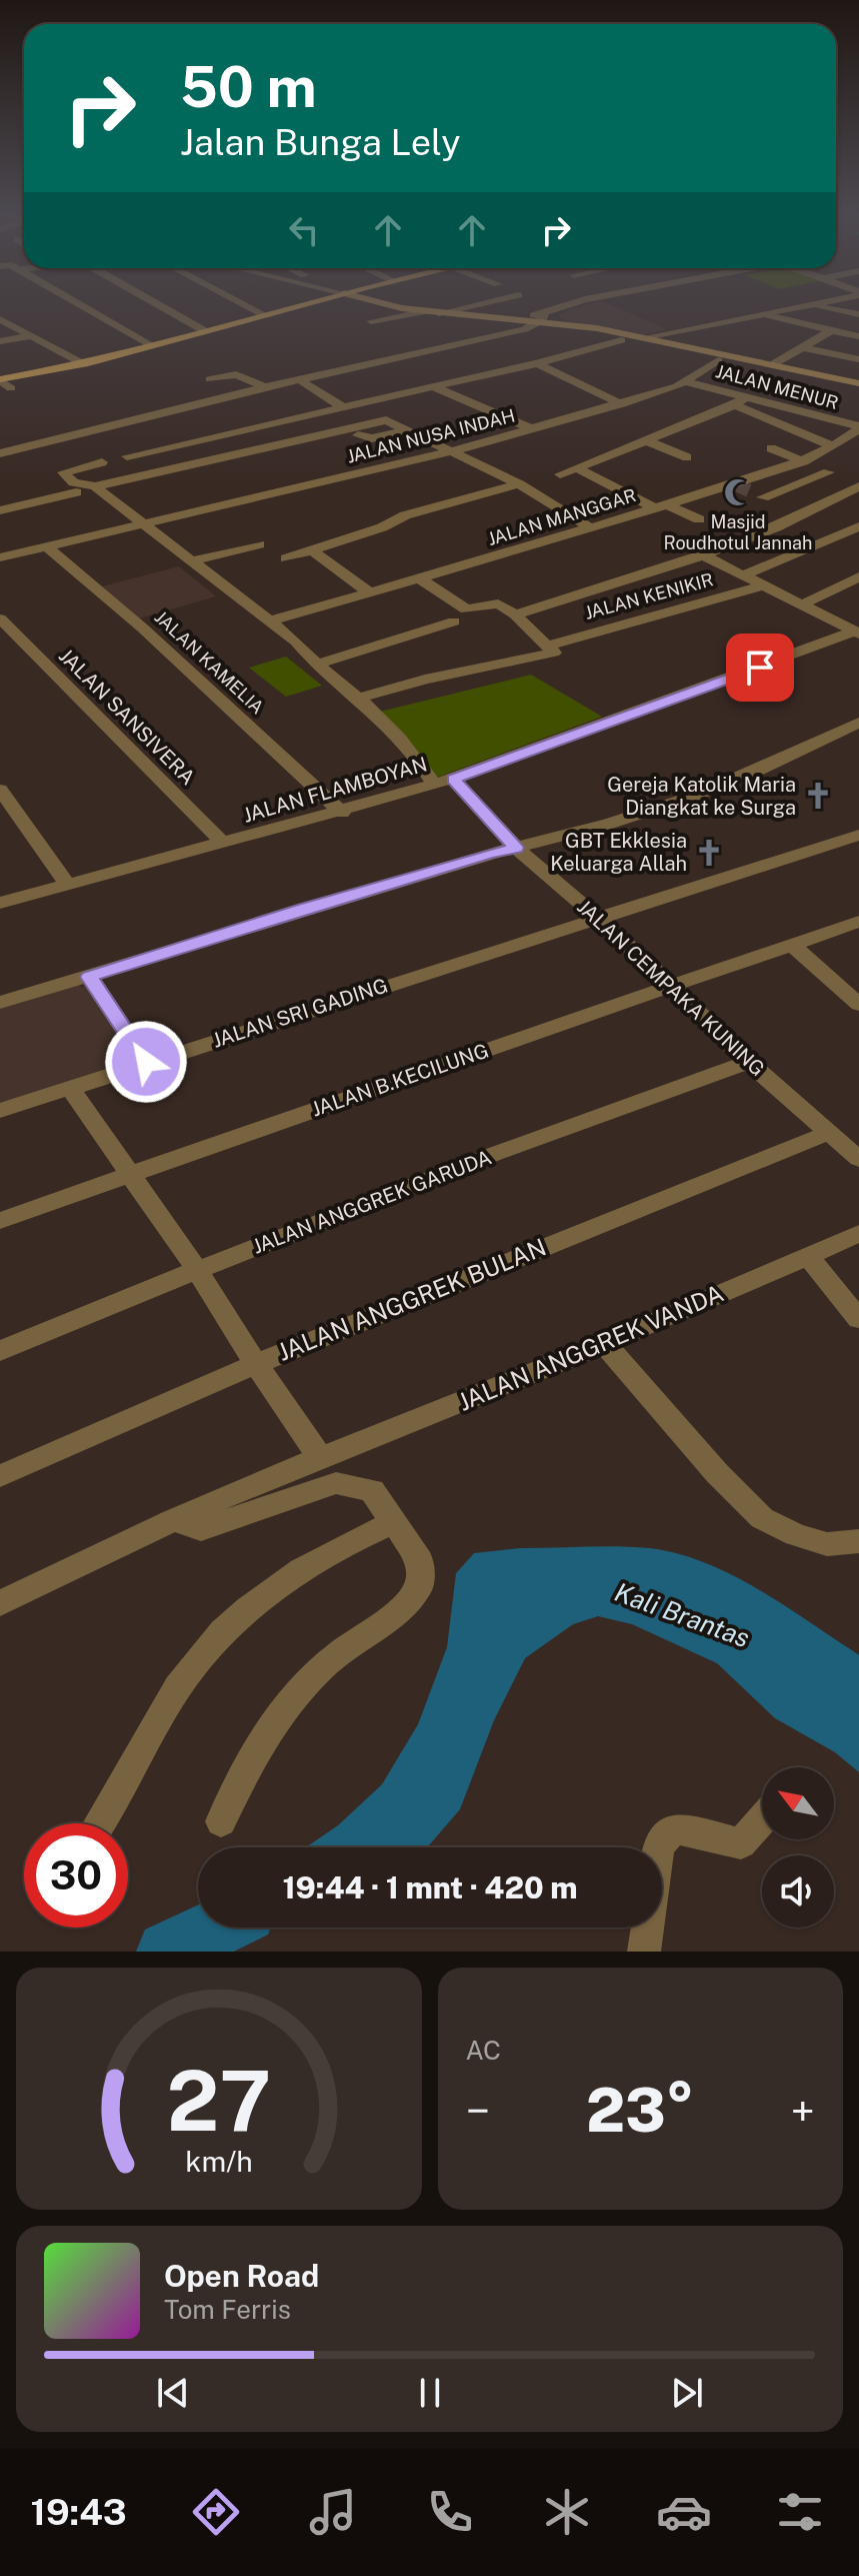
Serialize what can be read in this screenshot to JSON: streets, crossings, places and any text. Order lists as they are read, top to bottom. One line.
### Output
{"streets":{"street":["JALAN MENUR","JALAN NUSA INDAH","JALAN MANGGAR","JALAN KENIKIR","JALAN KAMELIA","JALAN SANSIVERA","JALAN FLAMBOYAN","JALAN CEMPAKA KUNING","JALAN SRI GADING","JALAN B.KECILUNG","JALAN ANGGREK GARUDA","JALAN ANGGREK BULAN","JALAN ANGGREK VANDA"]},"crossings":[["JALAN MENUR","JALAN NUSA INDAH"],["JALAN MENUR","JALAN MANGGAR"],["JALAN NUSA INDAH","JALAN KAMELIA"],["JALAN NUSA INDAH","JALAN CEMPAKA KUNING"],["JALAN MANGGAR","JALAN CEMPAKA KUNING"],["JALAN KENIKIR","JALAN CEMPAKA KUNING"],["JALAN KAMELIA","JALAN FLAMBOYAN"],["JALAN SANSIVERA","JALAN FLAMBOYAN"],["JALAN FLAMBOYAN","JALAN CEMPAKA KUNING"],["JALAN CEMPAKA KUNING","JALAN SRI GADING"],["JALAN CEMPAKA KUNING","JALAN B.KECILUNG"],["JALAN CEMPAKA KUNING","JALAN ANGGREK GARUDA"],["JALAN CEMPAKA KUNING","JALAN ANGGREK BULAN"]],"water":["Kali Brantas"],"places":{"mosque":["Masjid Roudhotul Jannah"],"church":["Gereja Katolik Maria Diangkat ke Surga","GBT Ekklesia Keluarga Allah"]},"north":"top left","page":{"turn":["50 m","Jalan Bunga Lely"],"limit":"30","trip":"19:44 · 1 mnt · 420 m","tile":"AC","heat":["−","23°","+"],"song":["Open Road","Tom Ferris"],"tabs":"19:43","gauge":["27","km/h"]}}
